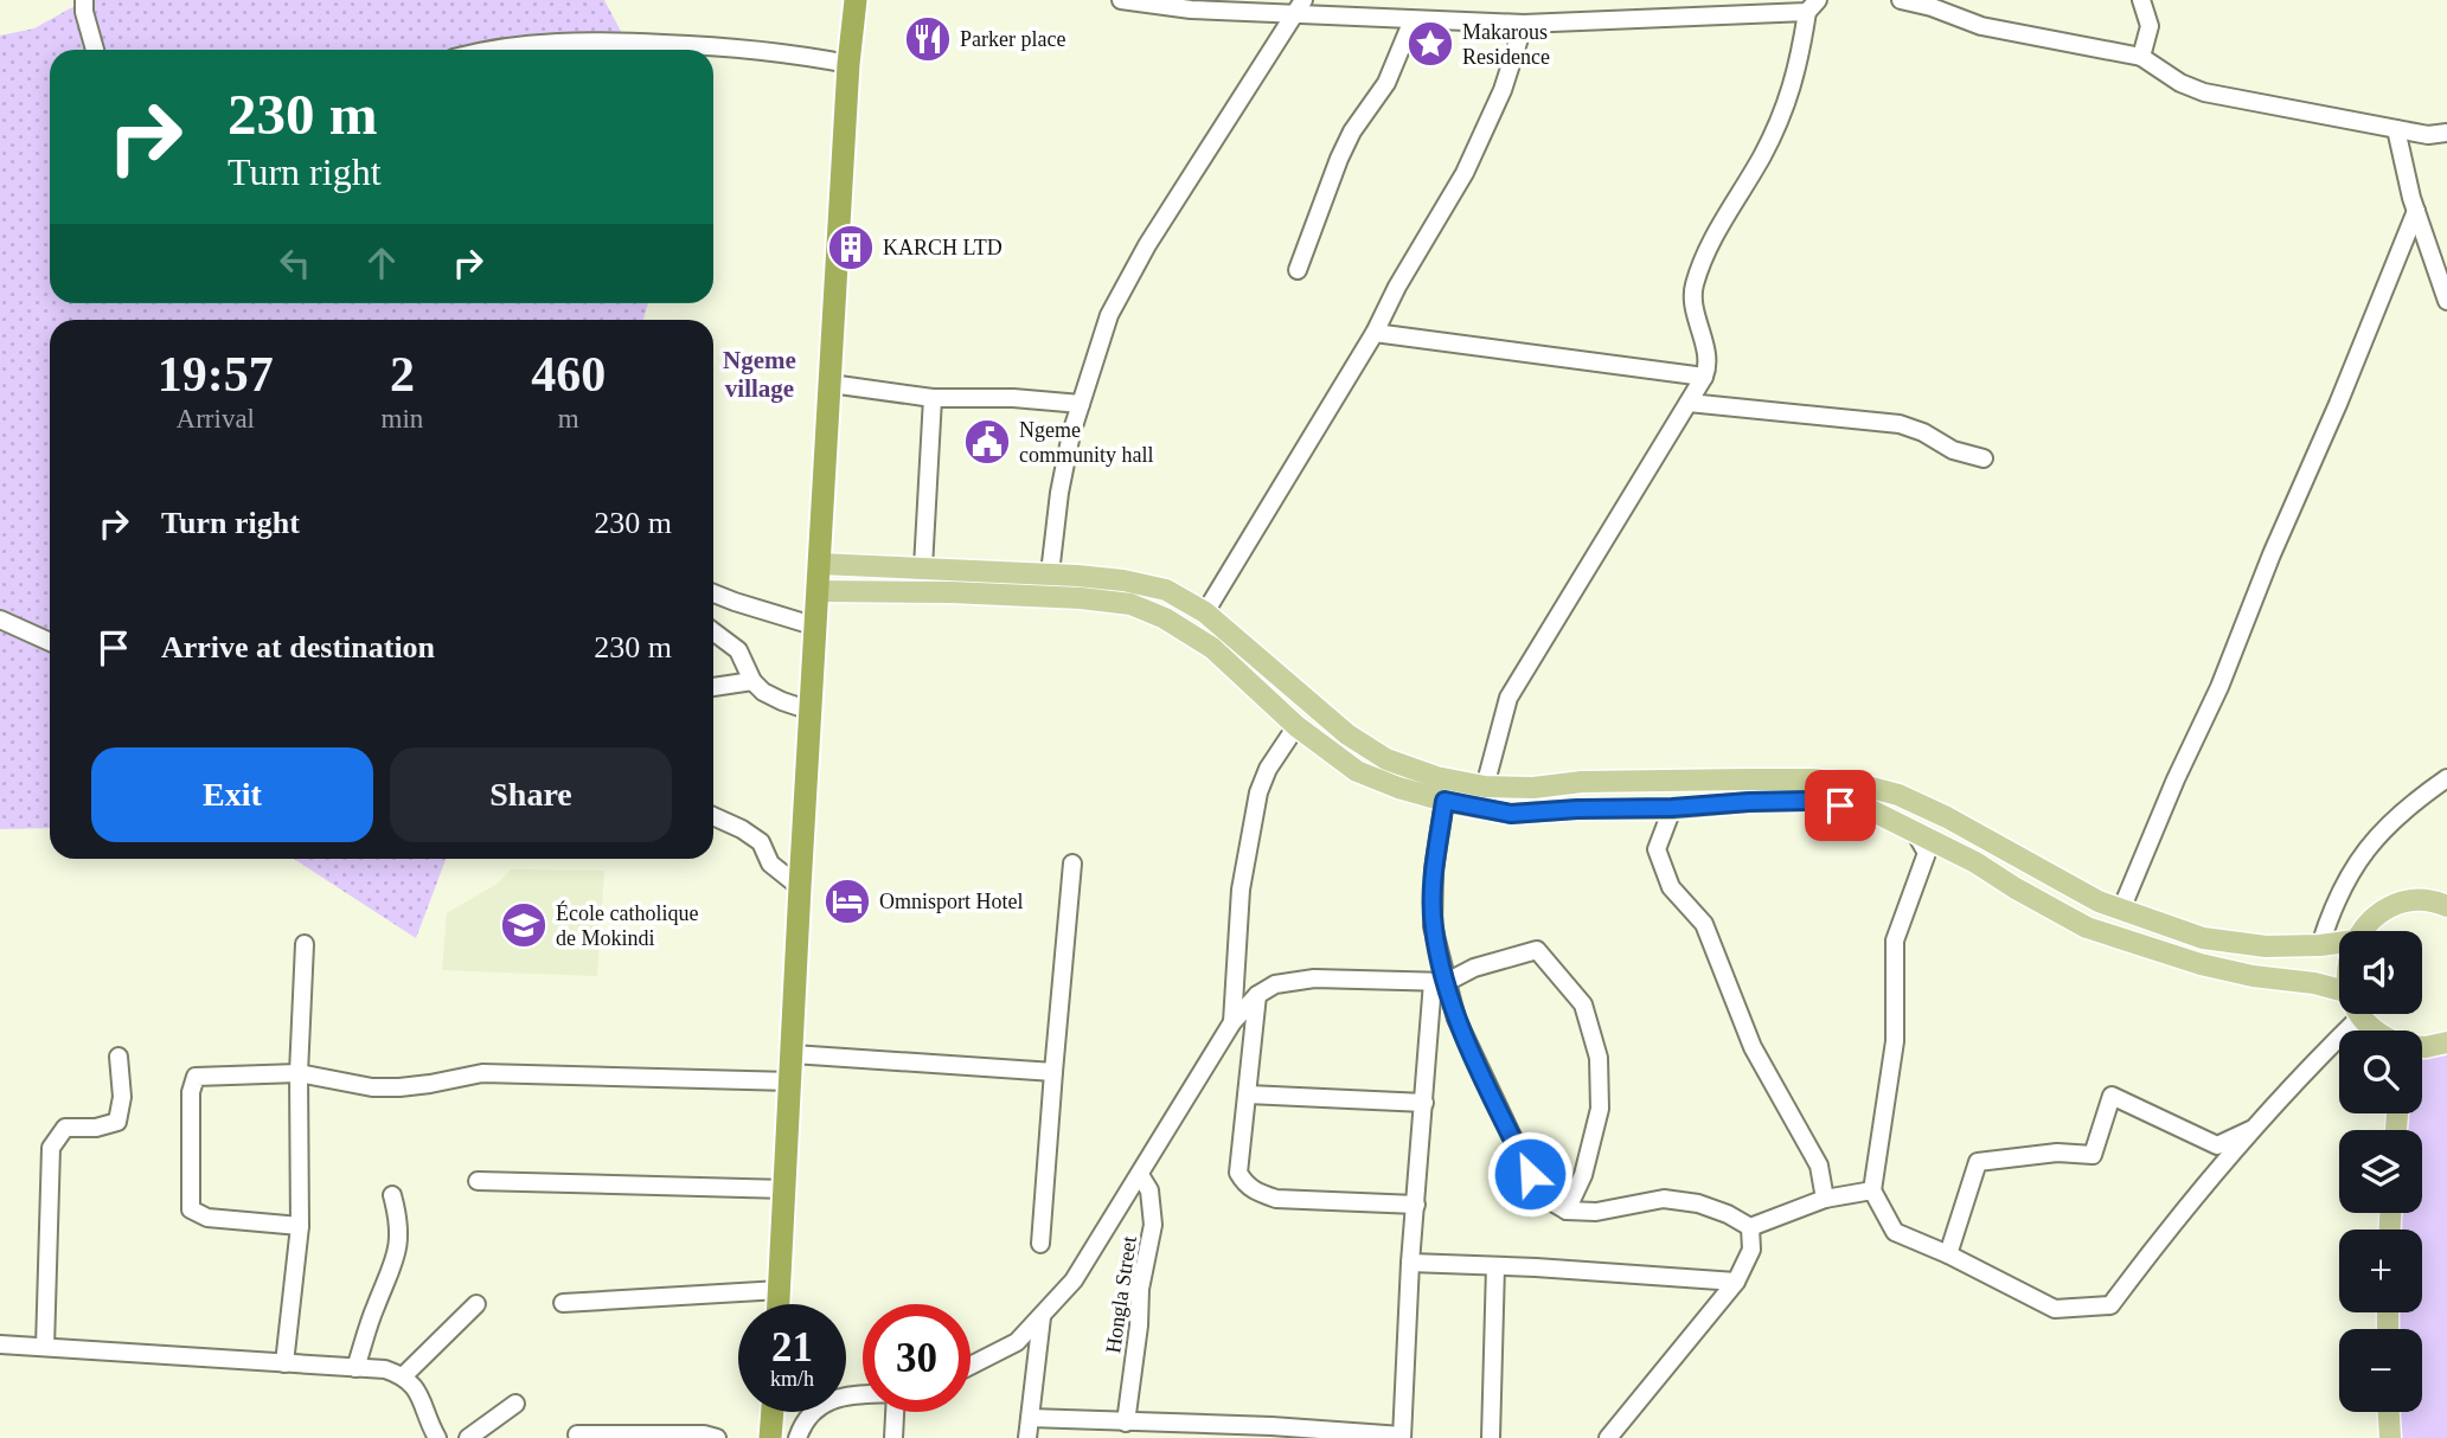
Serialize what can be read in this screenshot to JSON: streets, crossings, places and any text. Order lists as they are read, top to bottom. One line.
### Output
{"streets":{"street":["Hongla Street"]},"districts":["Ngeme village"],"places":{"restaurant":["Parker place"],"place":["Makarous Residence"],"building":["KARCH LTD"],"public building":["Ngeme community hall"],"hotel":["Omnisport Hotel"],"school or university":["École catholique de Mokindi"]},"page":{"turn":["230 m","Turn right"],"eta":["19:57","Arrival","2","min","460","m"],"list":[{"name":"Turn right","value":"230 m"},{"name":"Arrive at destination","value":"230 m"}],"buttons":["Exit","Share"],"map_buttons":["+","−"],"speed":"21 km/h","limit":"30"}}
